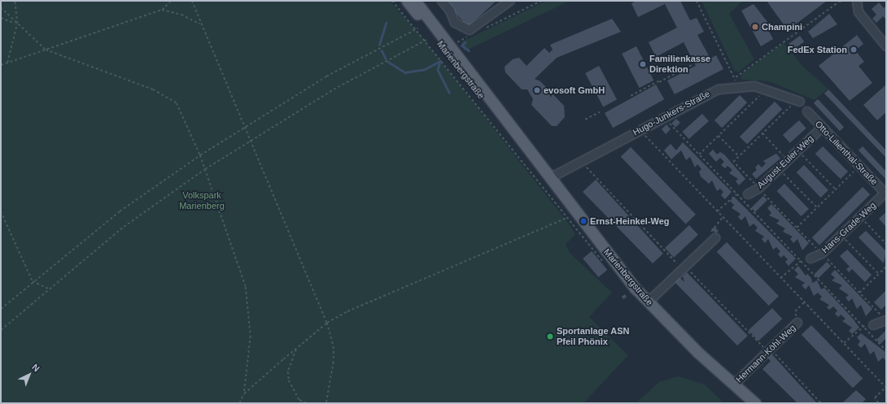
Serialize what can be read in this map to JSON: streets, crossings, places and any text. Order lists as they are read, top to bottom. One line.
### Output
{"streets":{"main road":["Marienbergstraße"],"street":["Hugo-Junkers-Straße","Otto-Lilienthal-Straße","August-Euler-Weg","Hans-Grade-Weg","Hermann-Köhl-Weg"]},"crossings":[["Marienbergstraße","Hugo-Junkers-Straße"],["Marienbergstraße","Hermann-Köhl-Weg"],["Otto-Lilienthal-Straße","August-Euler-Weg"],["Otto-Lilienthal-Straße","Hans-Grade-Weg"]],"parks":["Volkspark Marienberg"],"places":["Champini","FedEx Station","Familienkasse Direktion","evosoft GmbH","Ernst-Heinkel-Weg","Sportanlage ASN Pfeil Phönix"],"north":"top right"}
